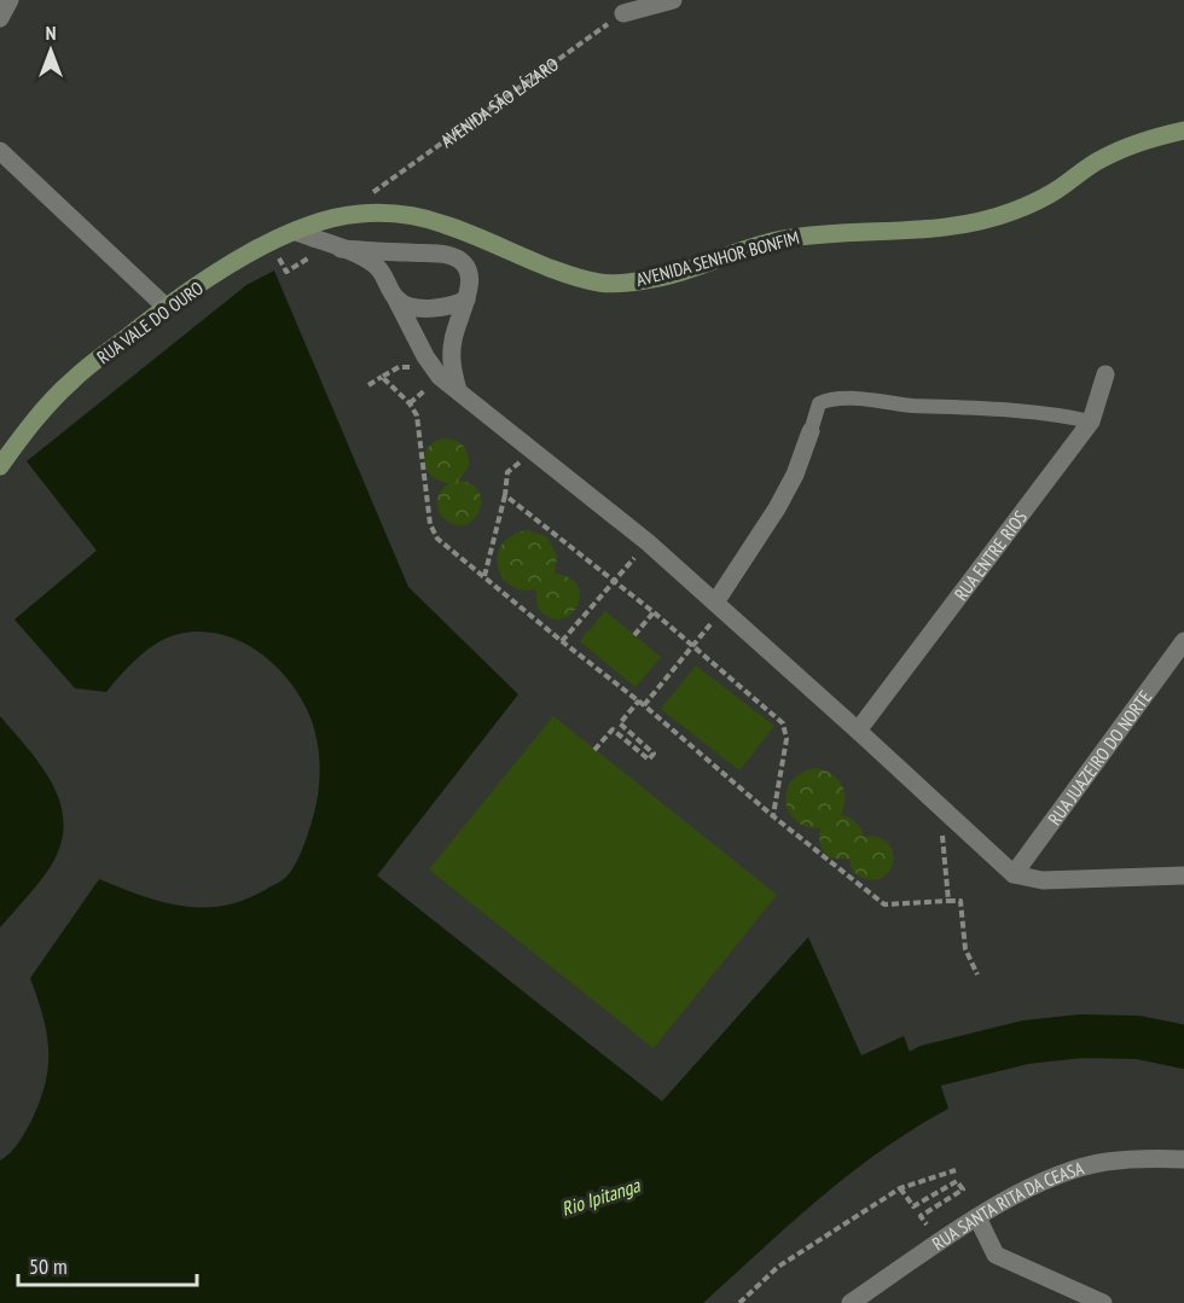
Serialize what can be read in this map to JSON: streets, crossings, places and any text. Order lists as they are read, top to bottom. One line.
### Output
{"streets":{"street":["AVENIDA SENHOR BONFIM","RUA VALE DO OURO","RUA ENTRE RIOS","RUA JUAZEIRO DO NORTE","RUA SANTA RITA DA CEASA"],"path":["AVENIDA SÃO LÁZARO"]},"crossings":[["AVENIDA SENHOR BONFIM","RUA VALE DO OURO"]],"water":["Rio Ipitanga"],"scale_bar":"50 m","north":"top"}
